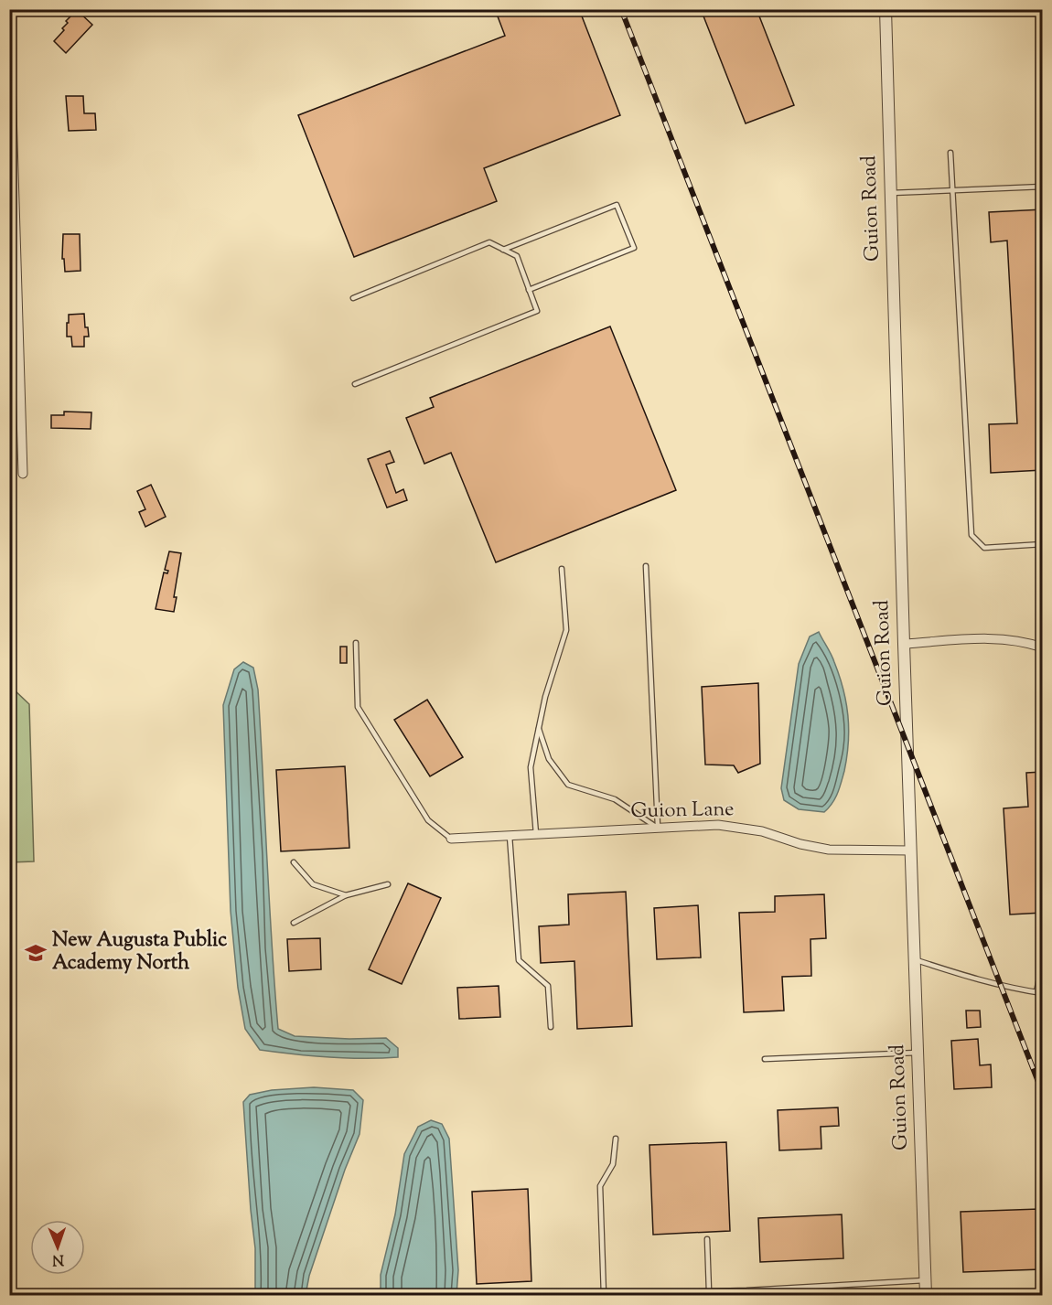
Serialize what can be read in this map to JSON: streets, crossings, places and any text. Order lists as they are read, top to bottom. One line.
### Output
{"streets":{"street":["Guion Road","Guion Lane"]},"crossings":[["Guion Road","Guion Lane"]],"places":{"school or university":["New Augusta Public Academy North"]},"north":"bottom"}
